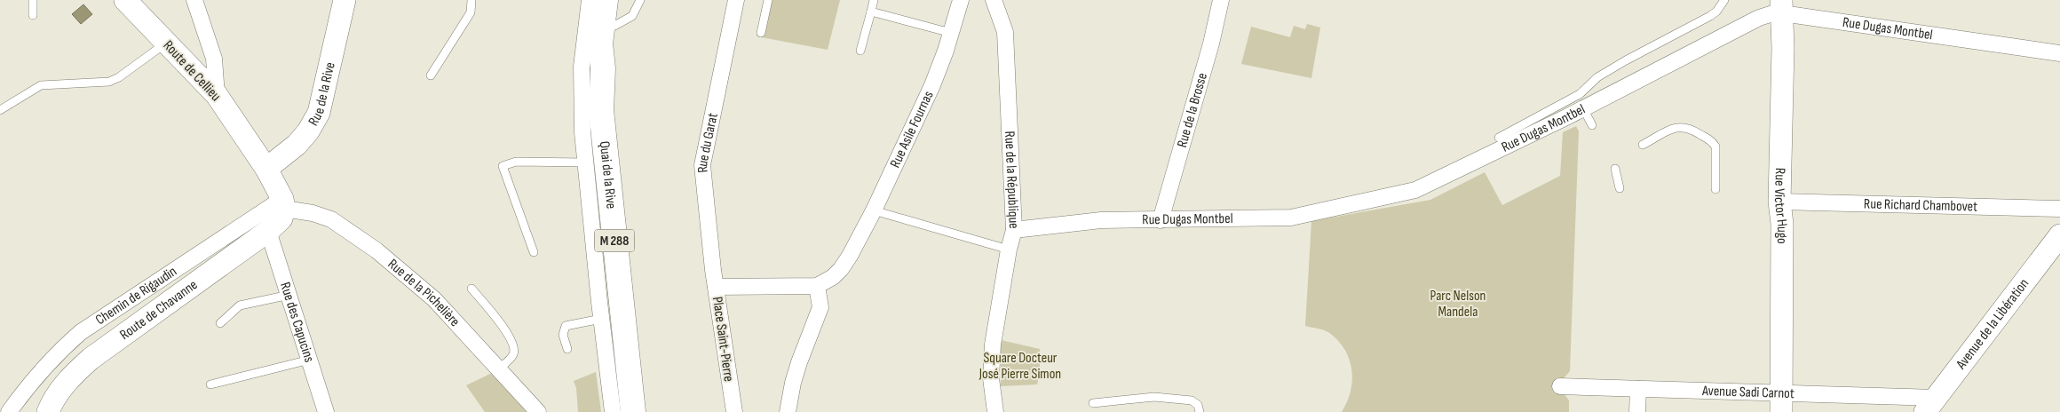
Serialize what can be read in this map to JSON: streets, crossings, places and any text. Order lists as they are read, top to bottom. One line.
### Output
{"streets":{"main road":["Route de Cellieu","Rue de la Rive","Quai de la Rive","Rue Victor Hugo","M 288","Route de Chavanne","Avenue de la Libération"],"street":["Rue Dugas Montbel","Rue de la Brosse","Rue Asile Fournas","Rue du Garat","Rue de la République","Rue Richard Chambovet","Rue de la Pichelière","Chemin de Rigaudin","Rue des Capucins","Place Saint-Pierre","Avenue Sadi Carnot"]},"crossings":[["Rue Dugas Montbel","Rue de la Brosse"],["Rue Dugas Montbel","Rue de la République"],["Rue Dugas Montbel","Rue Victor Hugo"],["Route de Cellieu","Rue de la Rive"],["Route de Cellieu","Rue de la Pichelière"],["Route de Cellieu","Chemin de Rigaudin"],["Route de Cellieu","Route de Chavanne"],["Route de Cellieu","Rue des Capucins"],["Rue Asile Fournas","Place Saint-Pierre"],["Rue du Garat","Place Saint-Pierre"],["Rue Richard Chambovet","Rue Victor Hugo"],["Rue Victor Hugo","Avenue Sadi Carnot"],["Rue de la Pichelière","Chemin de Rigaudin"],["Rue de la Pichelière","Route de Chavanne"],["Rue de la Pichelière","Rue des Capucins"],["Chemin de Rigaudin","Route de Chavanne"],["Chemin de Rigaudin","Rue des Capucins"],["Route de Chavanne","Rue des Capucins"],["Avenue de la Libération","Avenue Sadi Carnot"]],"parks":["Parc Nelson Mandela","Square Docteur José Pierre Simon"]}
